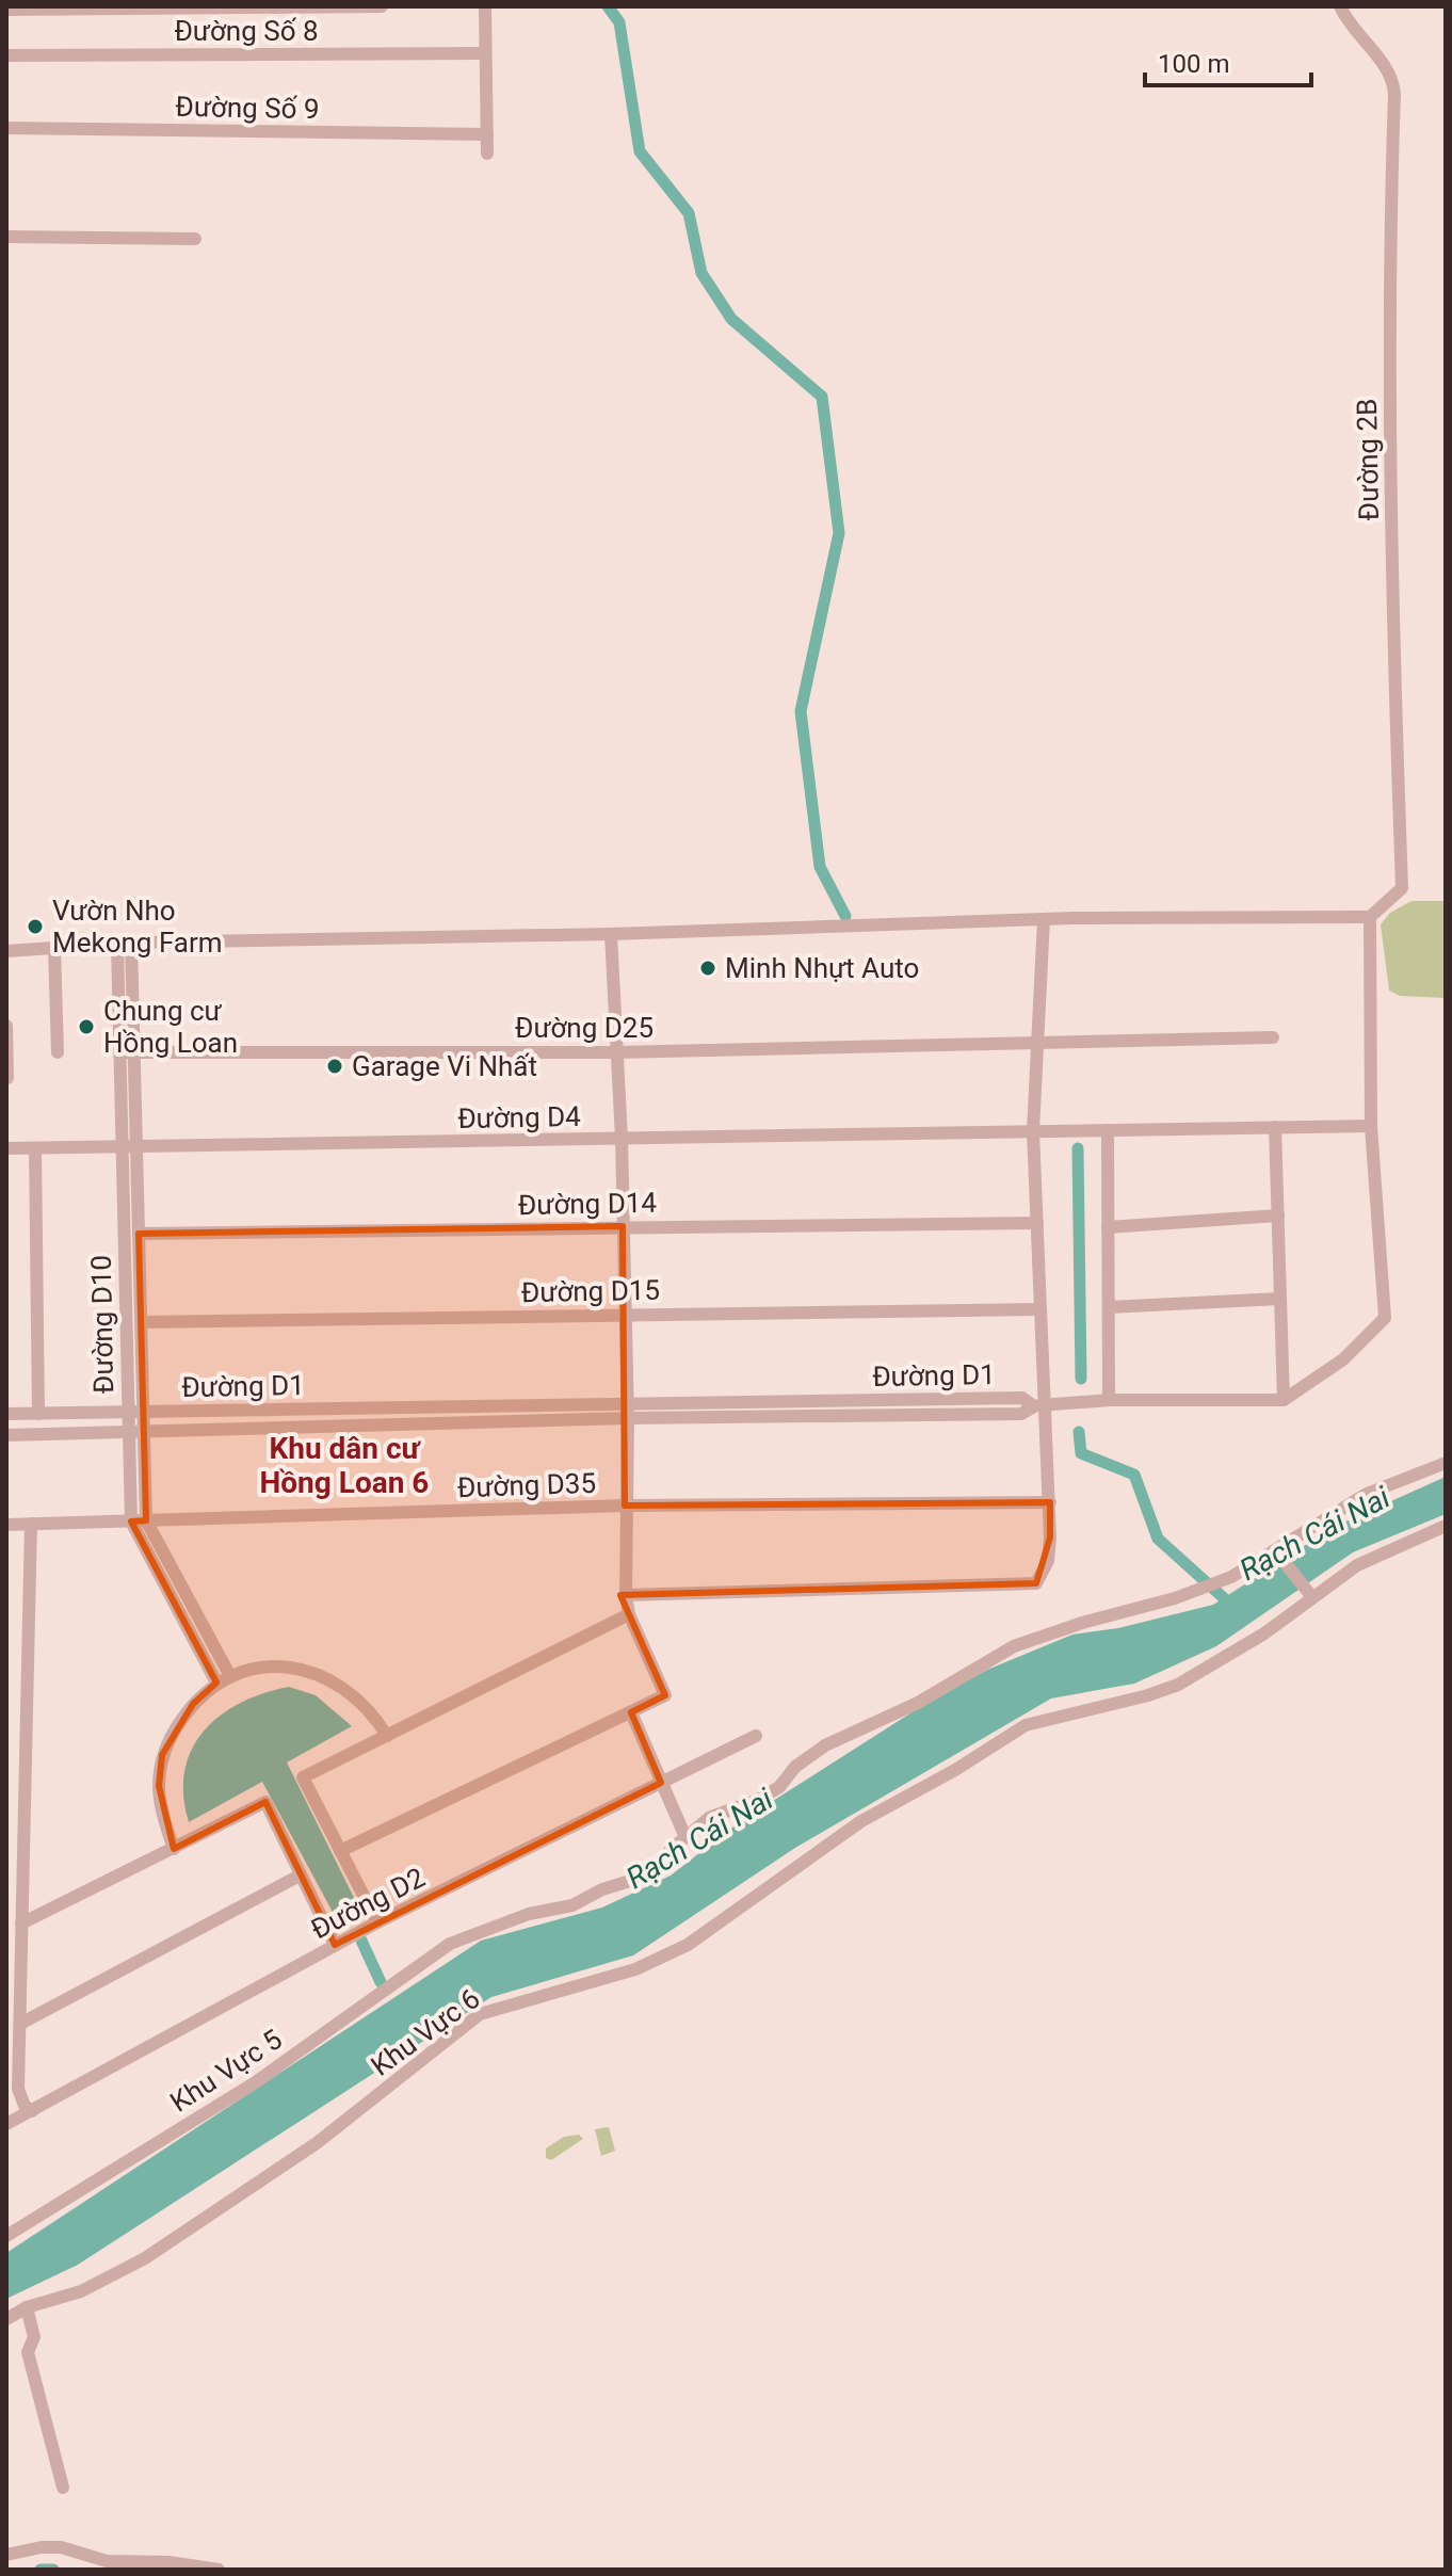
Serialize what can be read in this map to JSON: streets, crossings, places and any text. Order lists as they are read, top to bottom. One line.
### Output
{"streets":{"street":["Đường Số 8","Đường Số 9","Đường 2B","Đường D25","Đường D4","Đường D14","Đường D15","Đường D10","Đường D1","Đường D35","Đường D2","Khu Vực 6","Khu Vực 5"]},"crossings":[["Đường D25","Đường D10"],["Đường D4","Đường D10"],["Đường D14","Đường D10"],["Đường D15","Đường D10"],["Đường D10","Đường D1"],["Đường D10","Đường D35"]],"districts":["Khu dân cư Hồng Loan 6"],"water":["Rạch Cái Nai"],"places":["Vườn Nho Mekong Farm","Minh Nhựt Auto","Chung cư Hồng Loan","Garage Vi Nhất"],"scale_bar":"100 m"}
